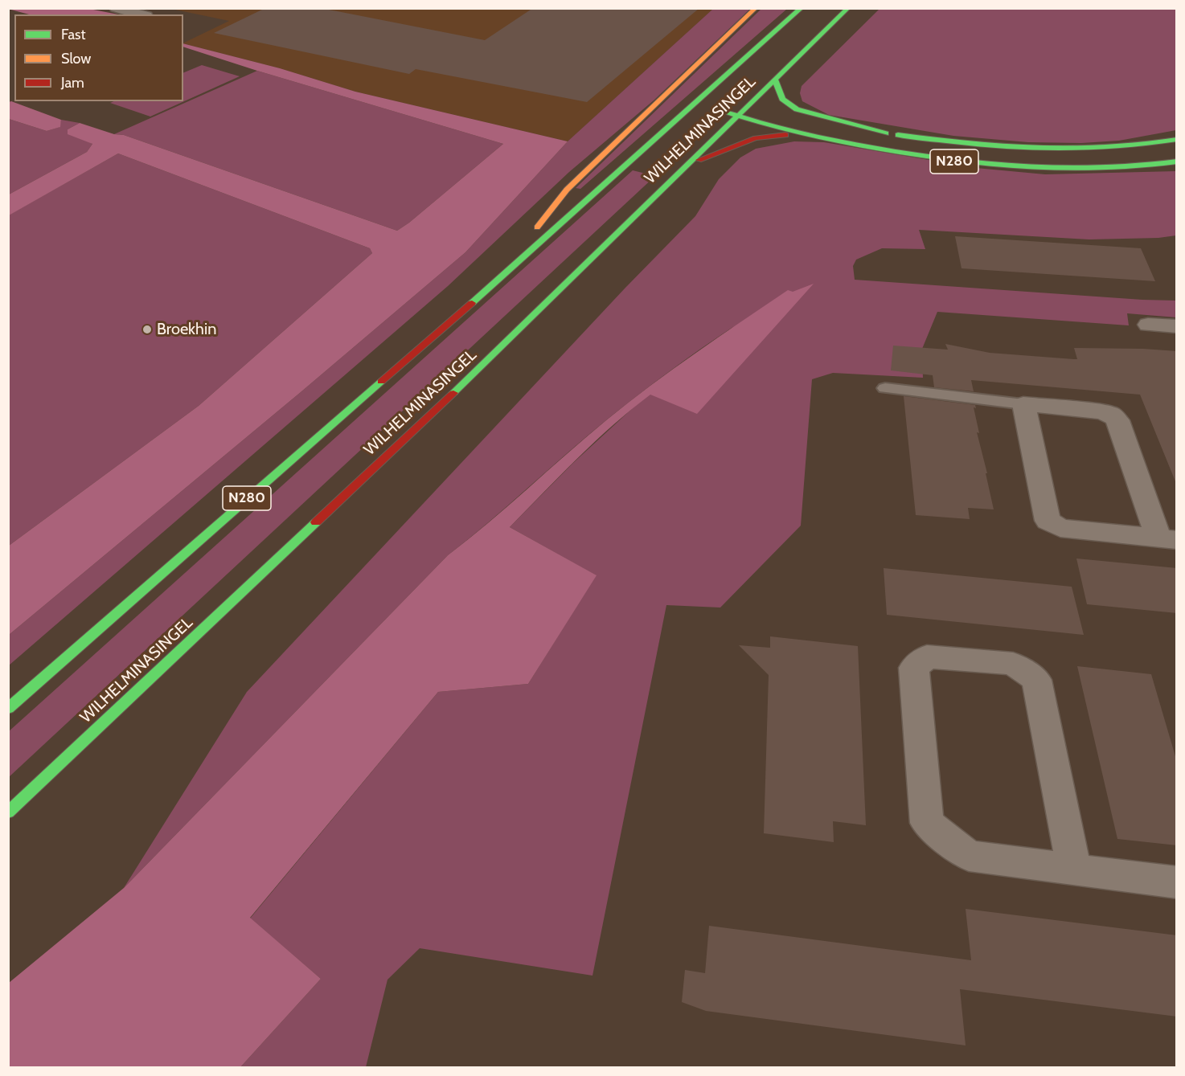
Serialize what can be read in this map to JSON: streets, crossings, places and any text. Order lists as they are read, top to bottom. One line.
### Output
{"streets":{"main road":["WILHELMINASINGEL","N280"]},"crossings":[["WILHELMINASINGEL","N280"]],"places":["Broekhin"],"legend":["Fast","Slow","Jam"]}
